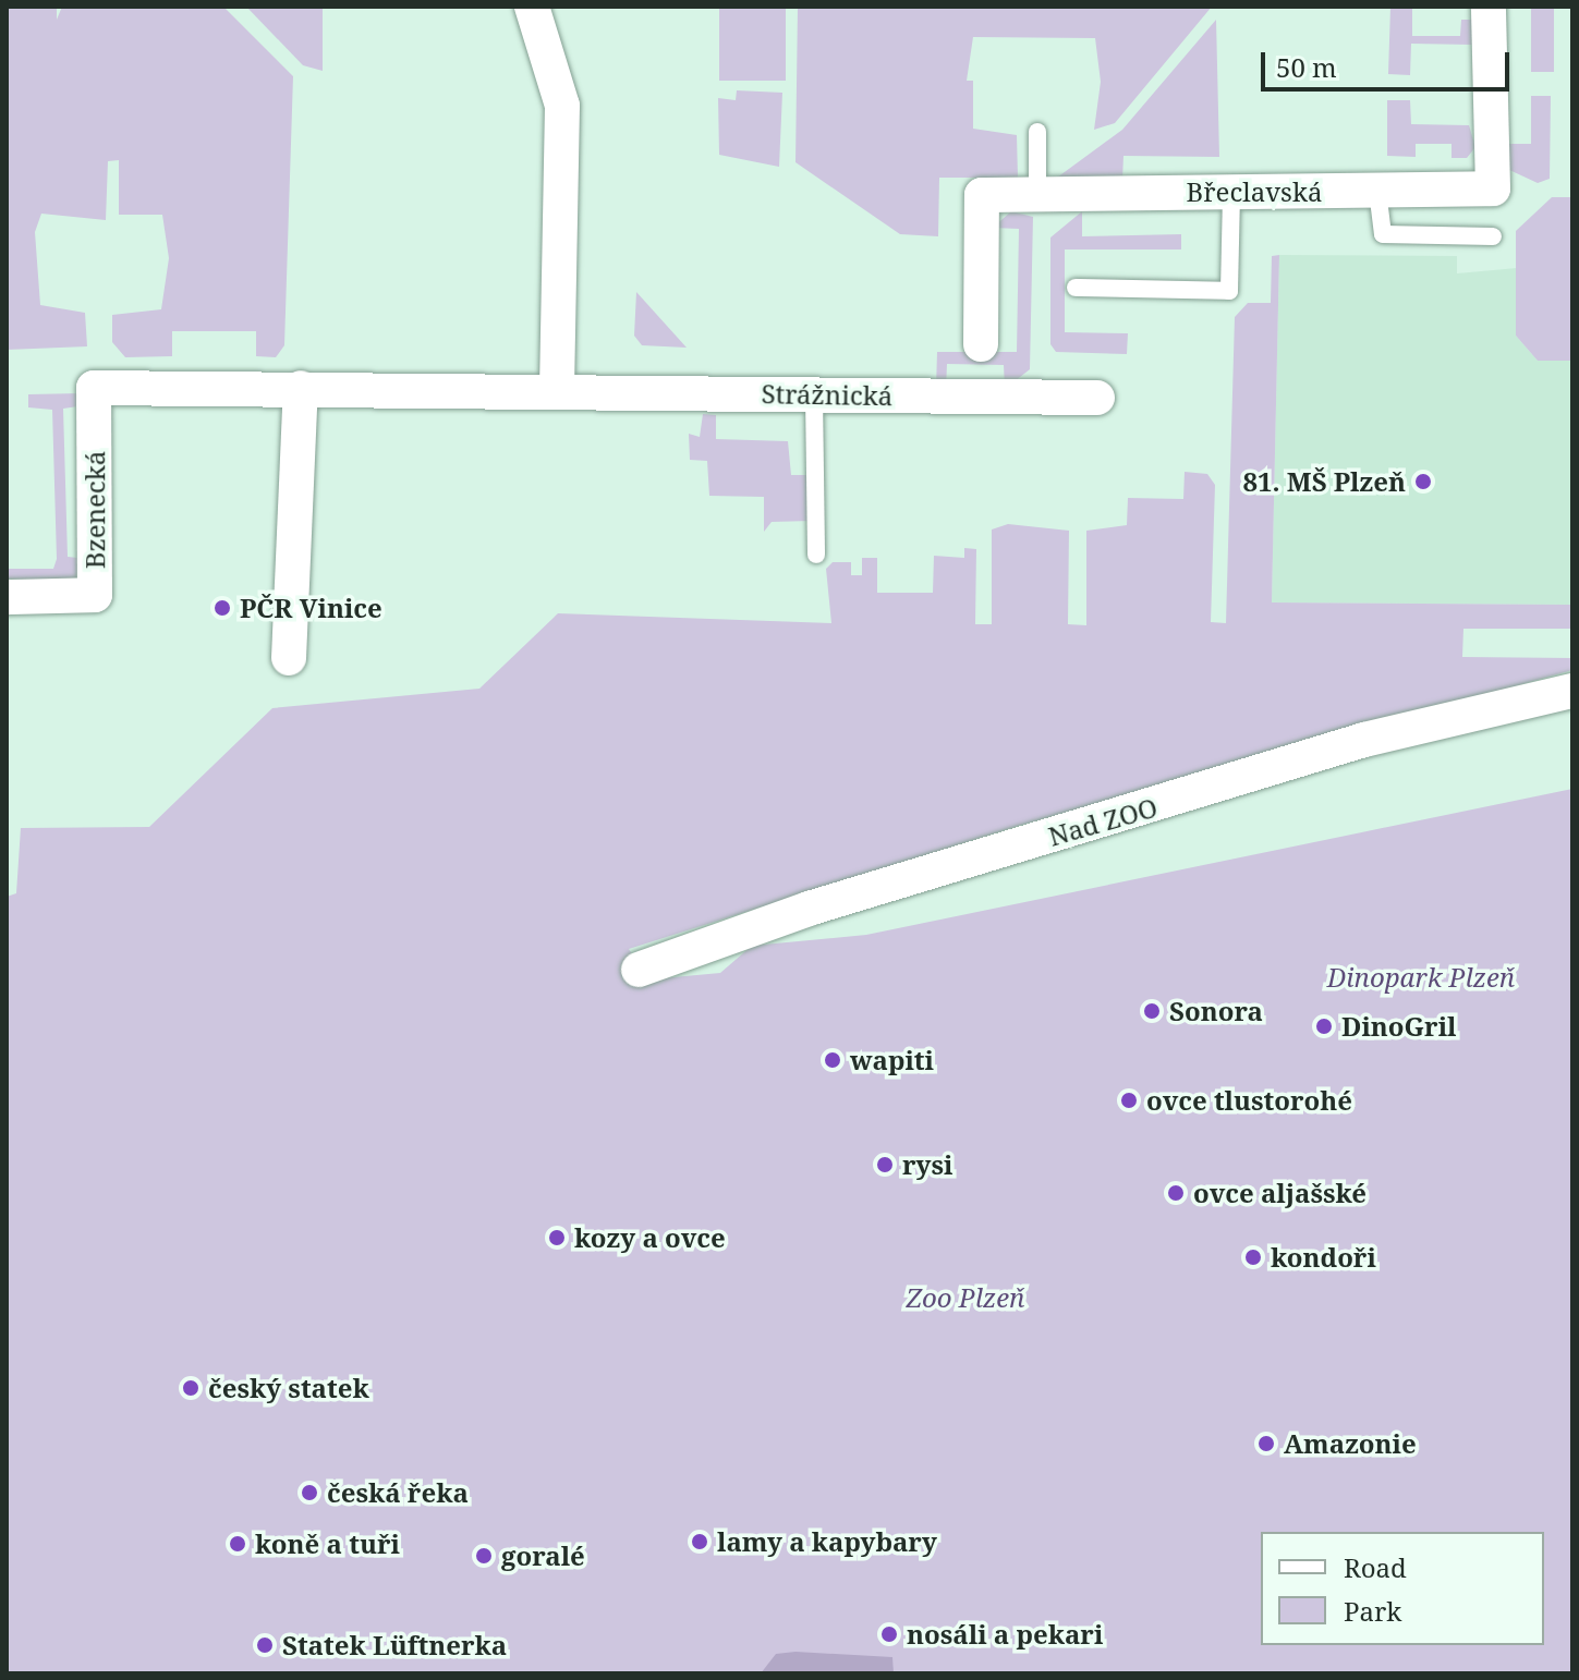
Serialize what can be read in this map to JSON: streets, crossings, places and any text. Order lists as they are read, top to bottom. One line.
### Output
{"streets":{"street":["Břeclavská","Strážnická","Bzenecká","Nad ZOO"]},"crossings":[["Strážnická","Bzenecká"]],"parks":["Dinopark Plzeň","Zoo Plzeň"],"places":["81. MŠ Plzeň","PČR Vinice","Sonora","DinoGril","wapiti","ovce tlustorohé","rysi","ovce aljašské","kozy a ovce","kondoři","český statek","Amazonie","česká řeka","lamy a kapybary","koně a tuři","goralé","nosáli a pekari","Statek Lüftnerka"],"legend":["Road","Park"],"scale_bar":"50 m"}
